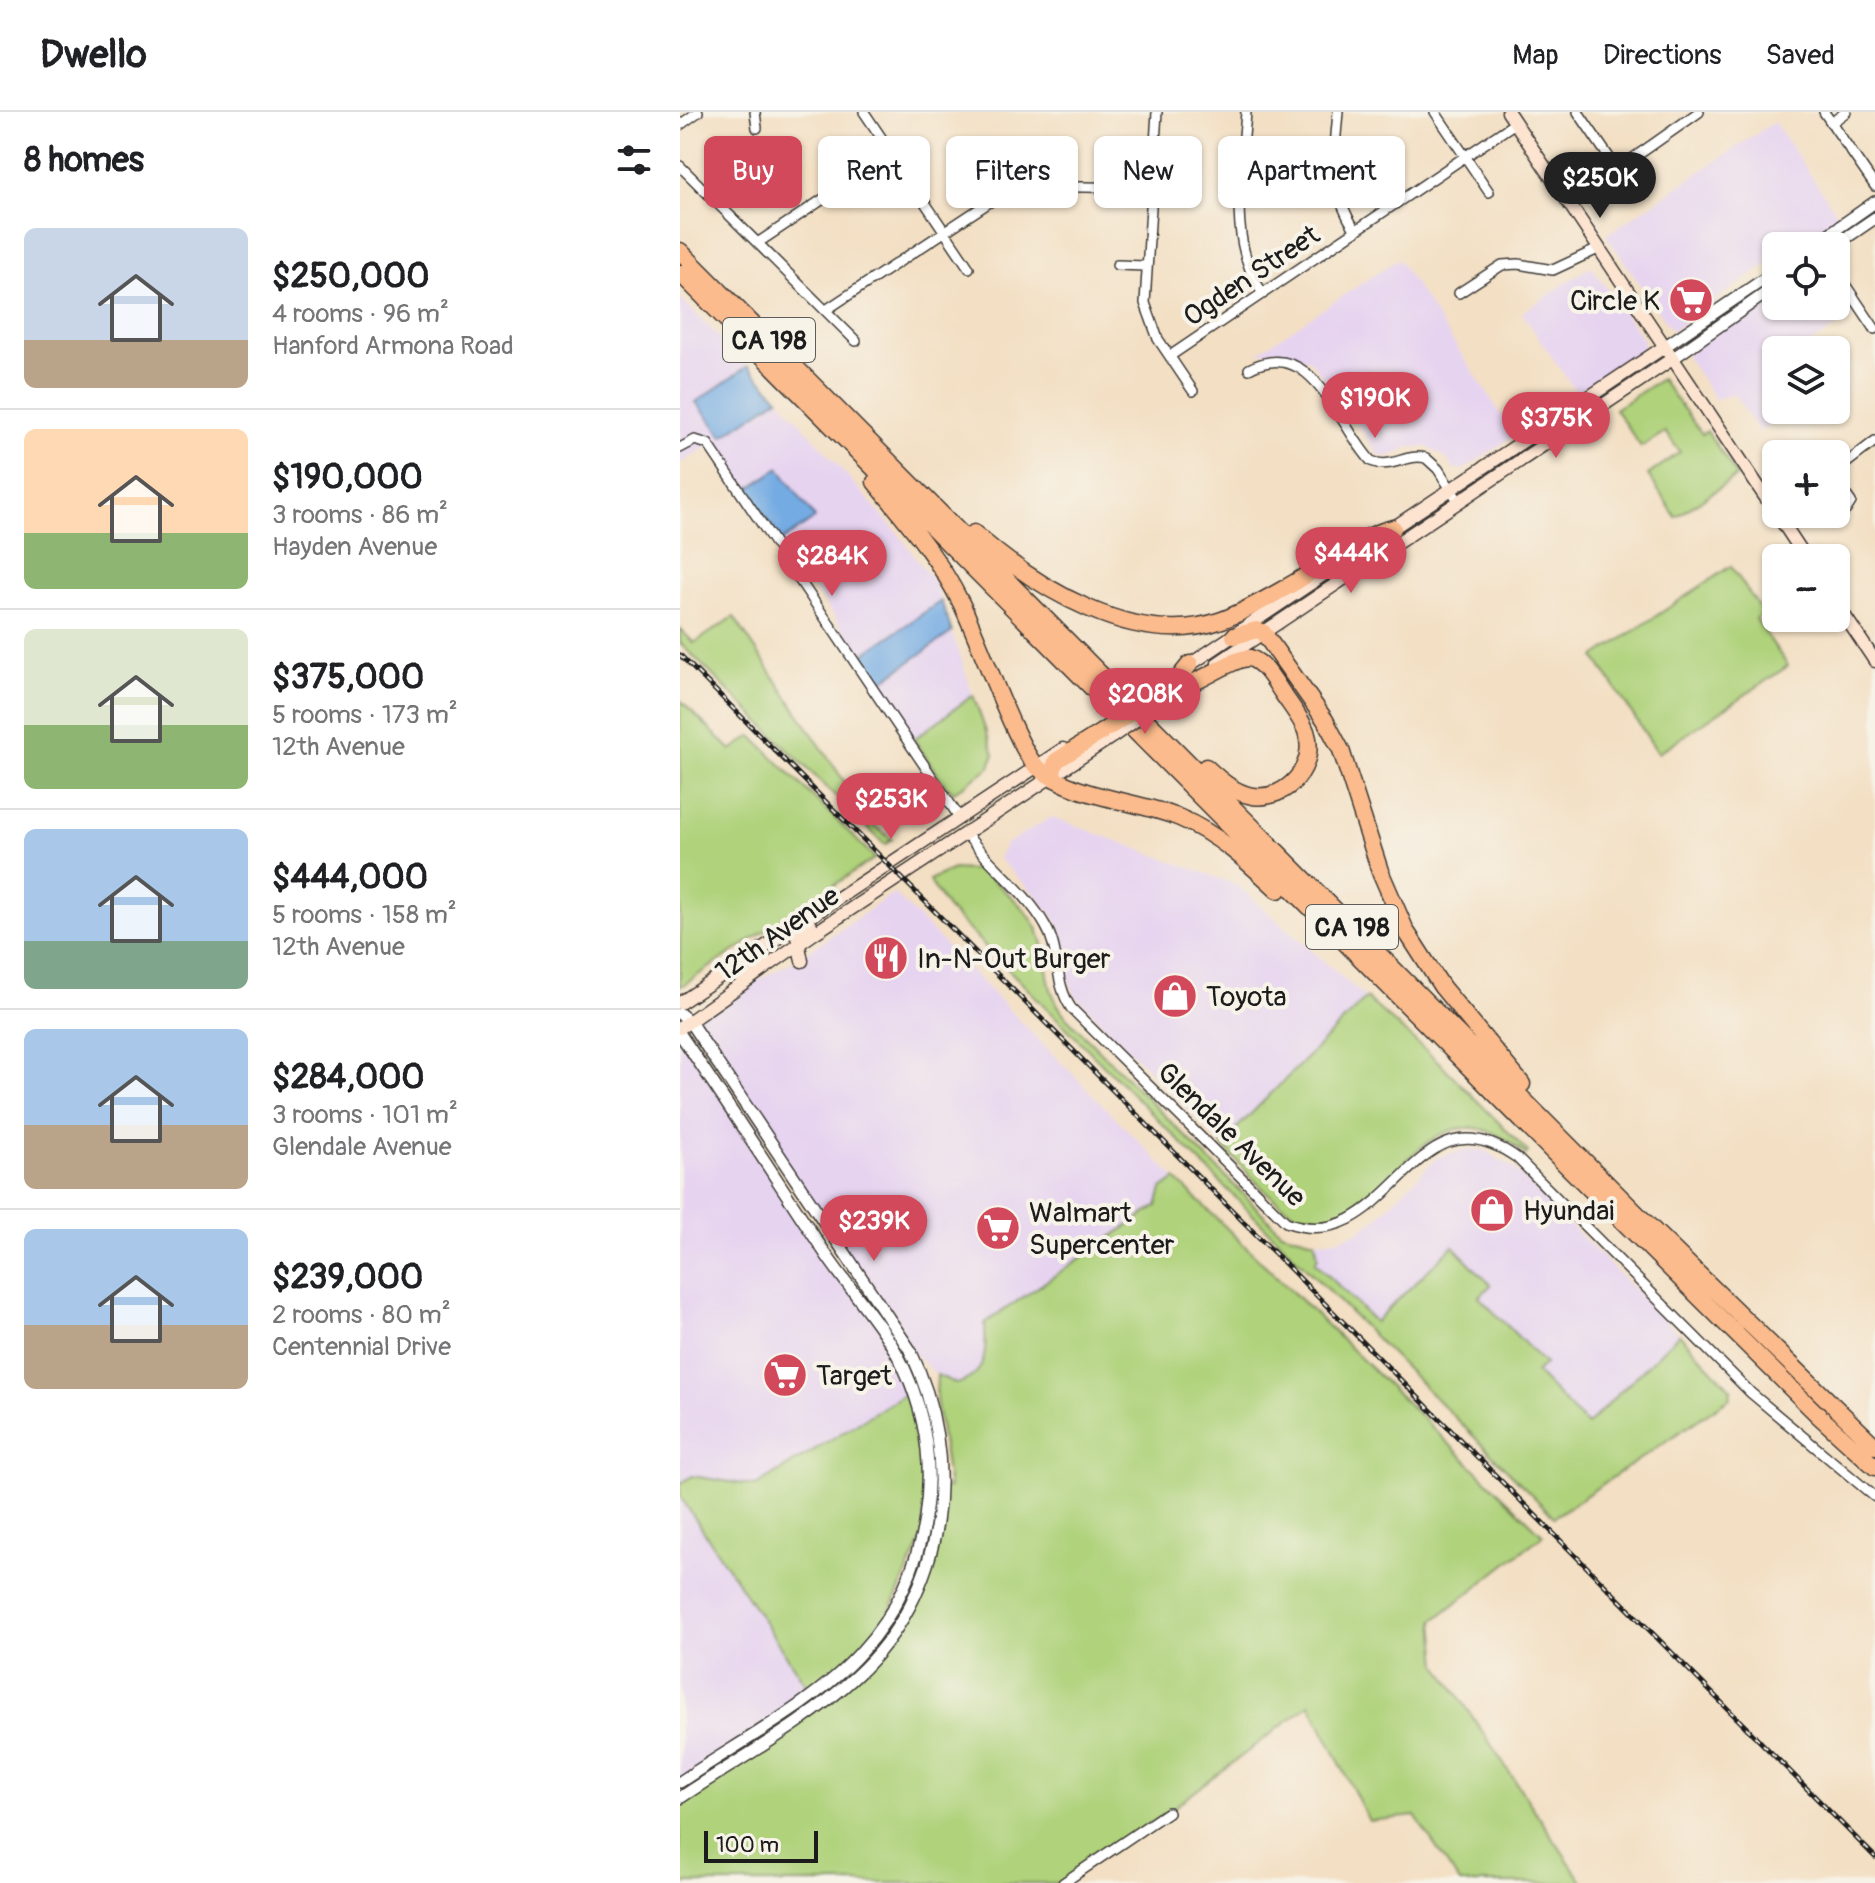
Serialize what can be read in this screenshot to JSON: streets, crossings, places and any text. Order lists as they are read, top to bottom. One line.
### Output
{"streets":{"highway":["CA 198"],"main road":["12th Avenue"],"street":["Ogden Street","Glendale Avenue"]},"crossings":[["12th Avenue","Glendale Avenue"]],"places":{"supermarket":["Circle K","Walmart Supercenter","Target"],"restaurant":["In-N-Out Burger"],"shop":["Toyota","Hyundai"]},"scale_bar":"100 m","page":{"header":"Dwello","nav":["Map","Directions","Saved"],"heading":"8 homes","chip":["Buy","Rent","Filters","New","Apartment"],"price":["$250K","$190K","$375K","$444K","$284K","$208K","$253K","$239K"],"list":[{"name":"$250,000","note":"4 rooms · 96 m² · Hanford Armona Road"},{"name":"$190,000","note":"3 rooms · 86 m² · Hayden Avenue"},{"name":"$375,000","note":"5 rooms · 173 m² · 12th Avenue"},{"name":"$444,000","note":"5 rooms · 158 m² · 12th Avenue"},{"name":"$284,000","note":"3 rooms · 101 m² · Glendale Avenue"},{"name":"$239,000","note":"2 rooms · 80 m² · Centennial Drive"}],"map_buttons":["+","−"],"scale":"100 m"}}
